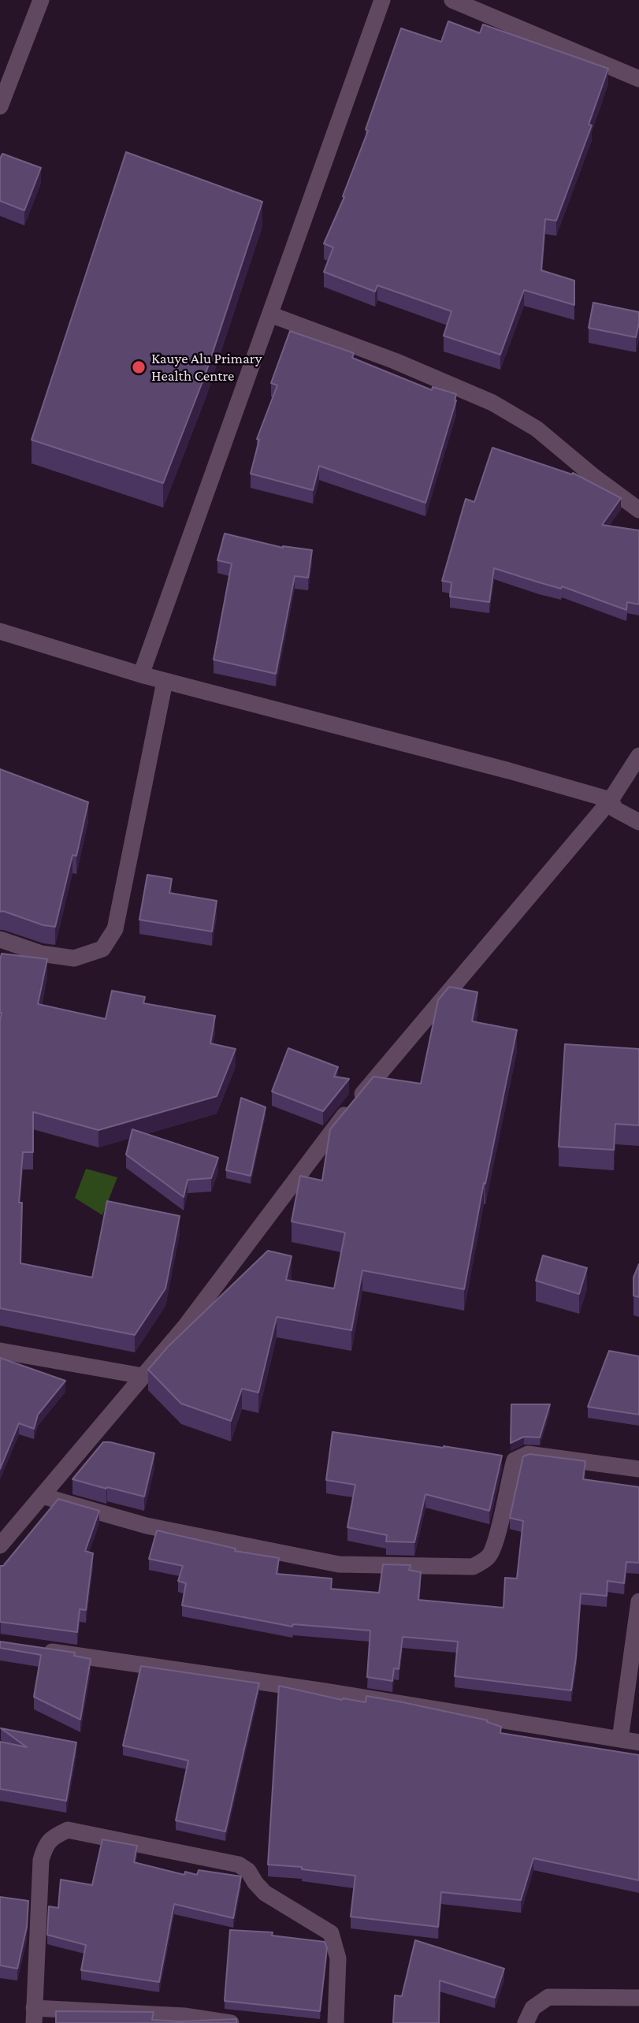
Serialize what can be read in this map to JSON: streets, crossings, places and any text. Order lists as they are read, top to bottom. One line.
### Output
{"places":["Kauye Alu Primary Health Centre"]}
